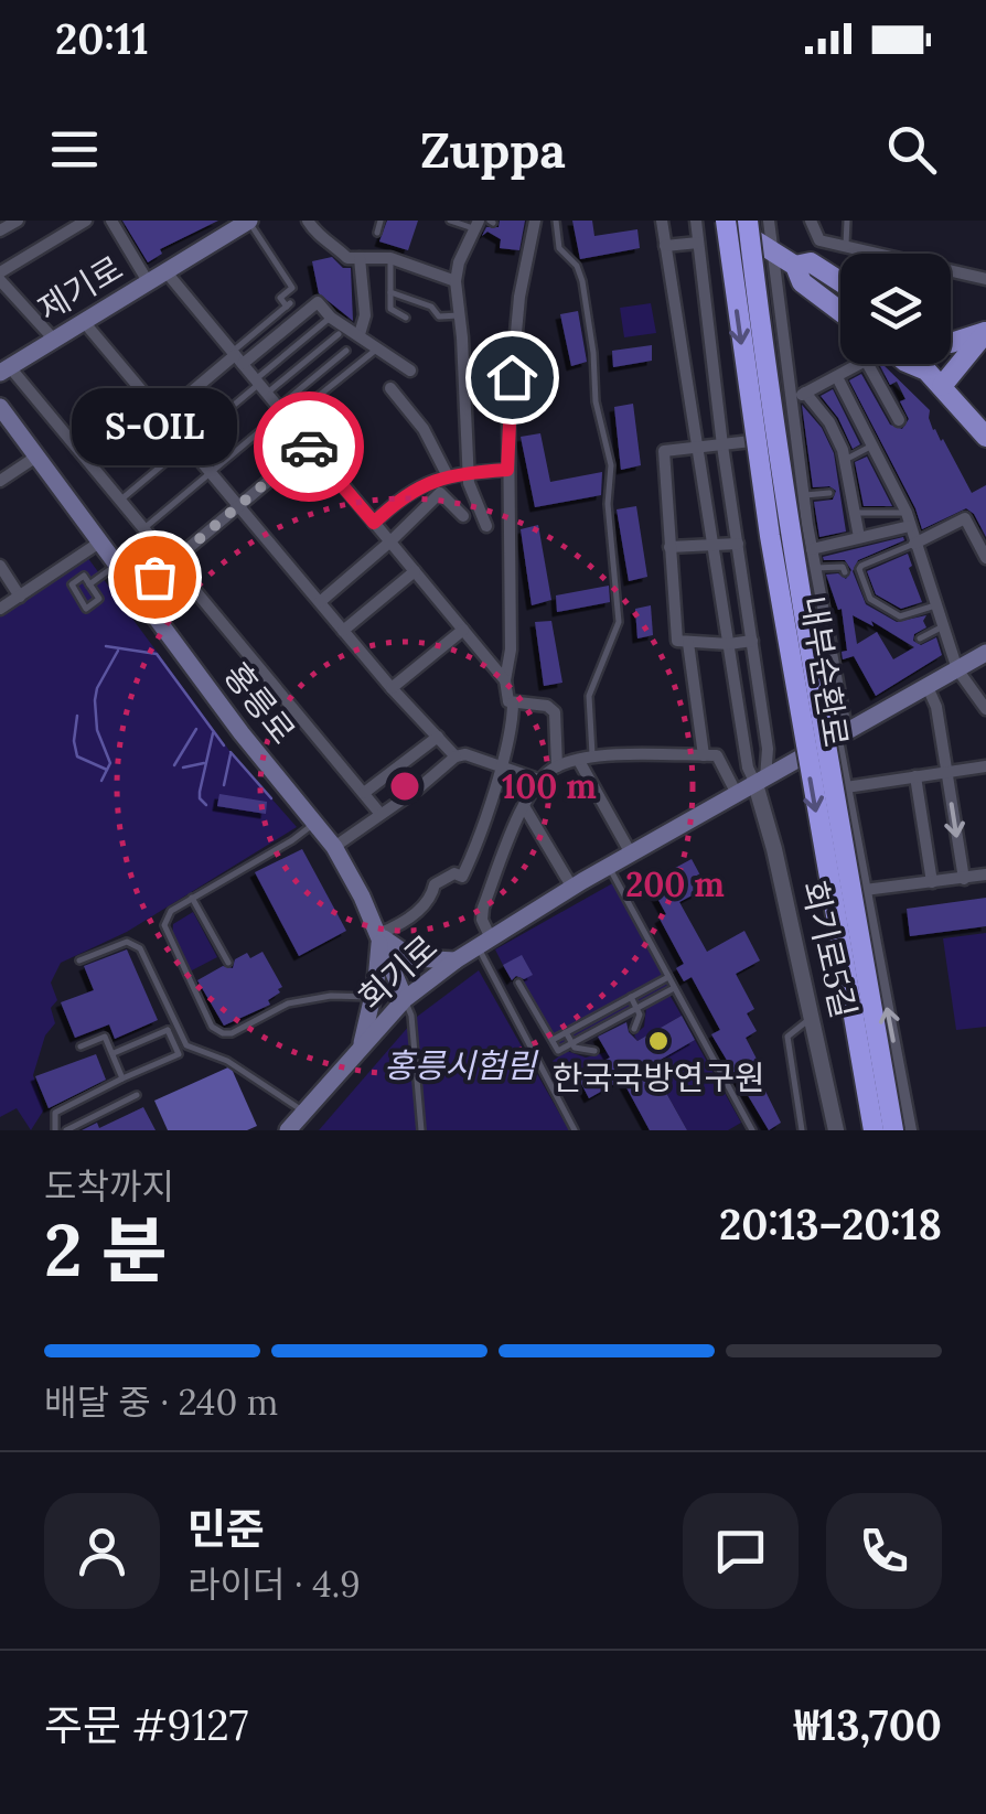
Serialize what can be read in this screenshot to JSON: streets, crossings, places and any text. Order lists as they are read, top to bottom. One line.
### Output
{"streets":{"highway":["내부순환로"],"main road":["제기로","홍릉로","회기로"],"street":["회기로5길"]},"crossings":[["홍릉로","회기로"],["회기로5길","회기로"]],"parks":["홍릉시험림"],"places":["S-OIL","한국국방연구원"],"page":{"status":"20:11","header":"Zuppa","bubble":"S-OIL","heading":["2 분","도착까지","20:13–20:18"],"panel":["민준","라이더 · 4.9","주문 #9127","₩13,700"],"bar":"배달 중 · 240 m"},"rings":["100 m","200 m"]}
